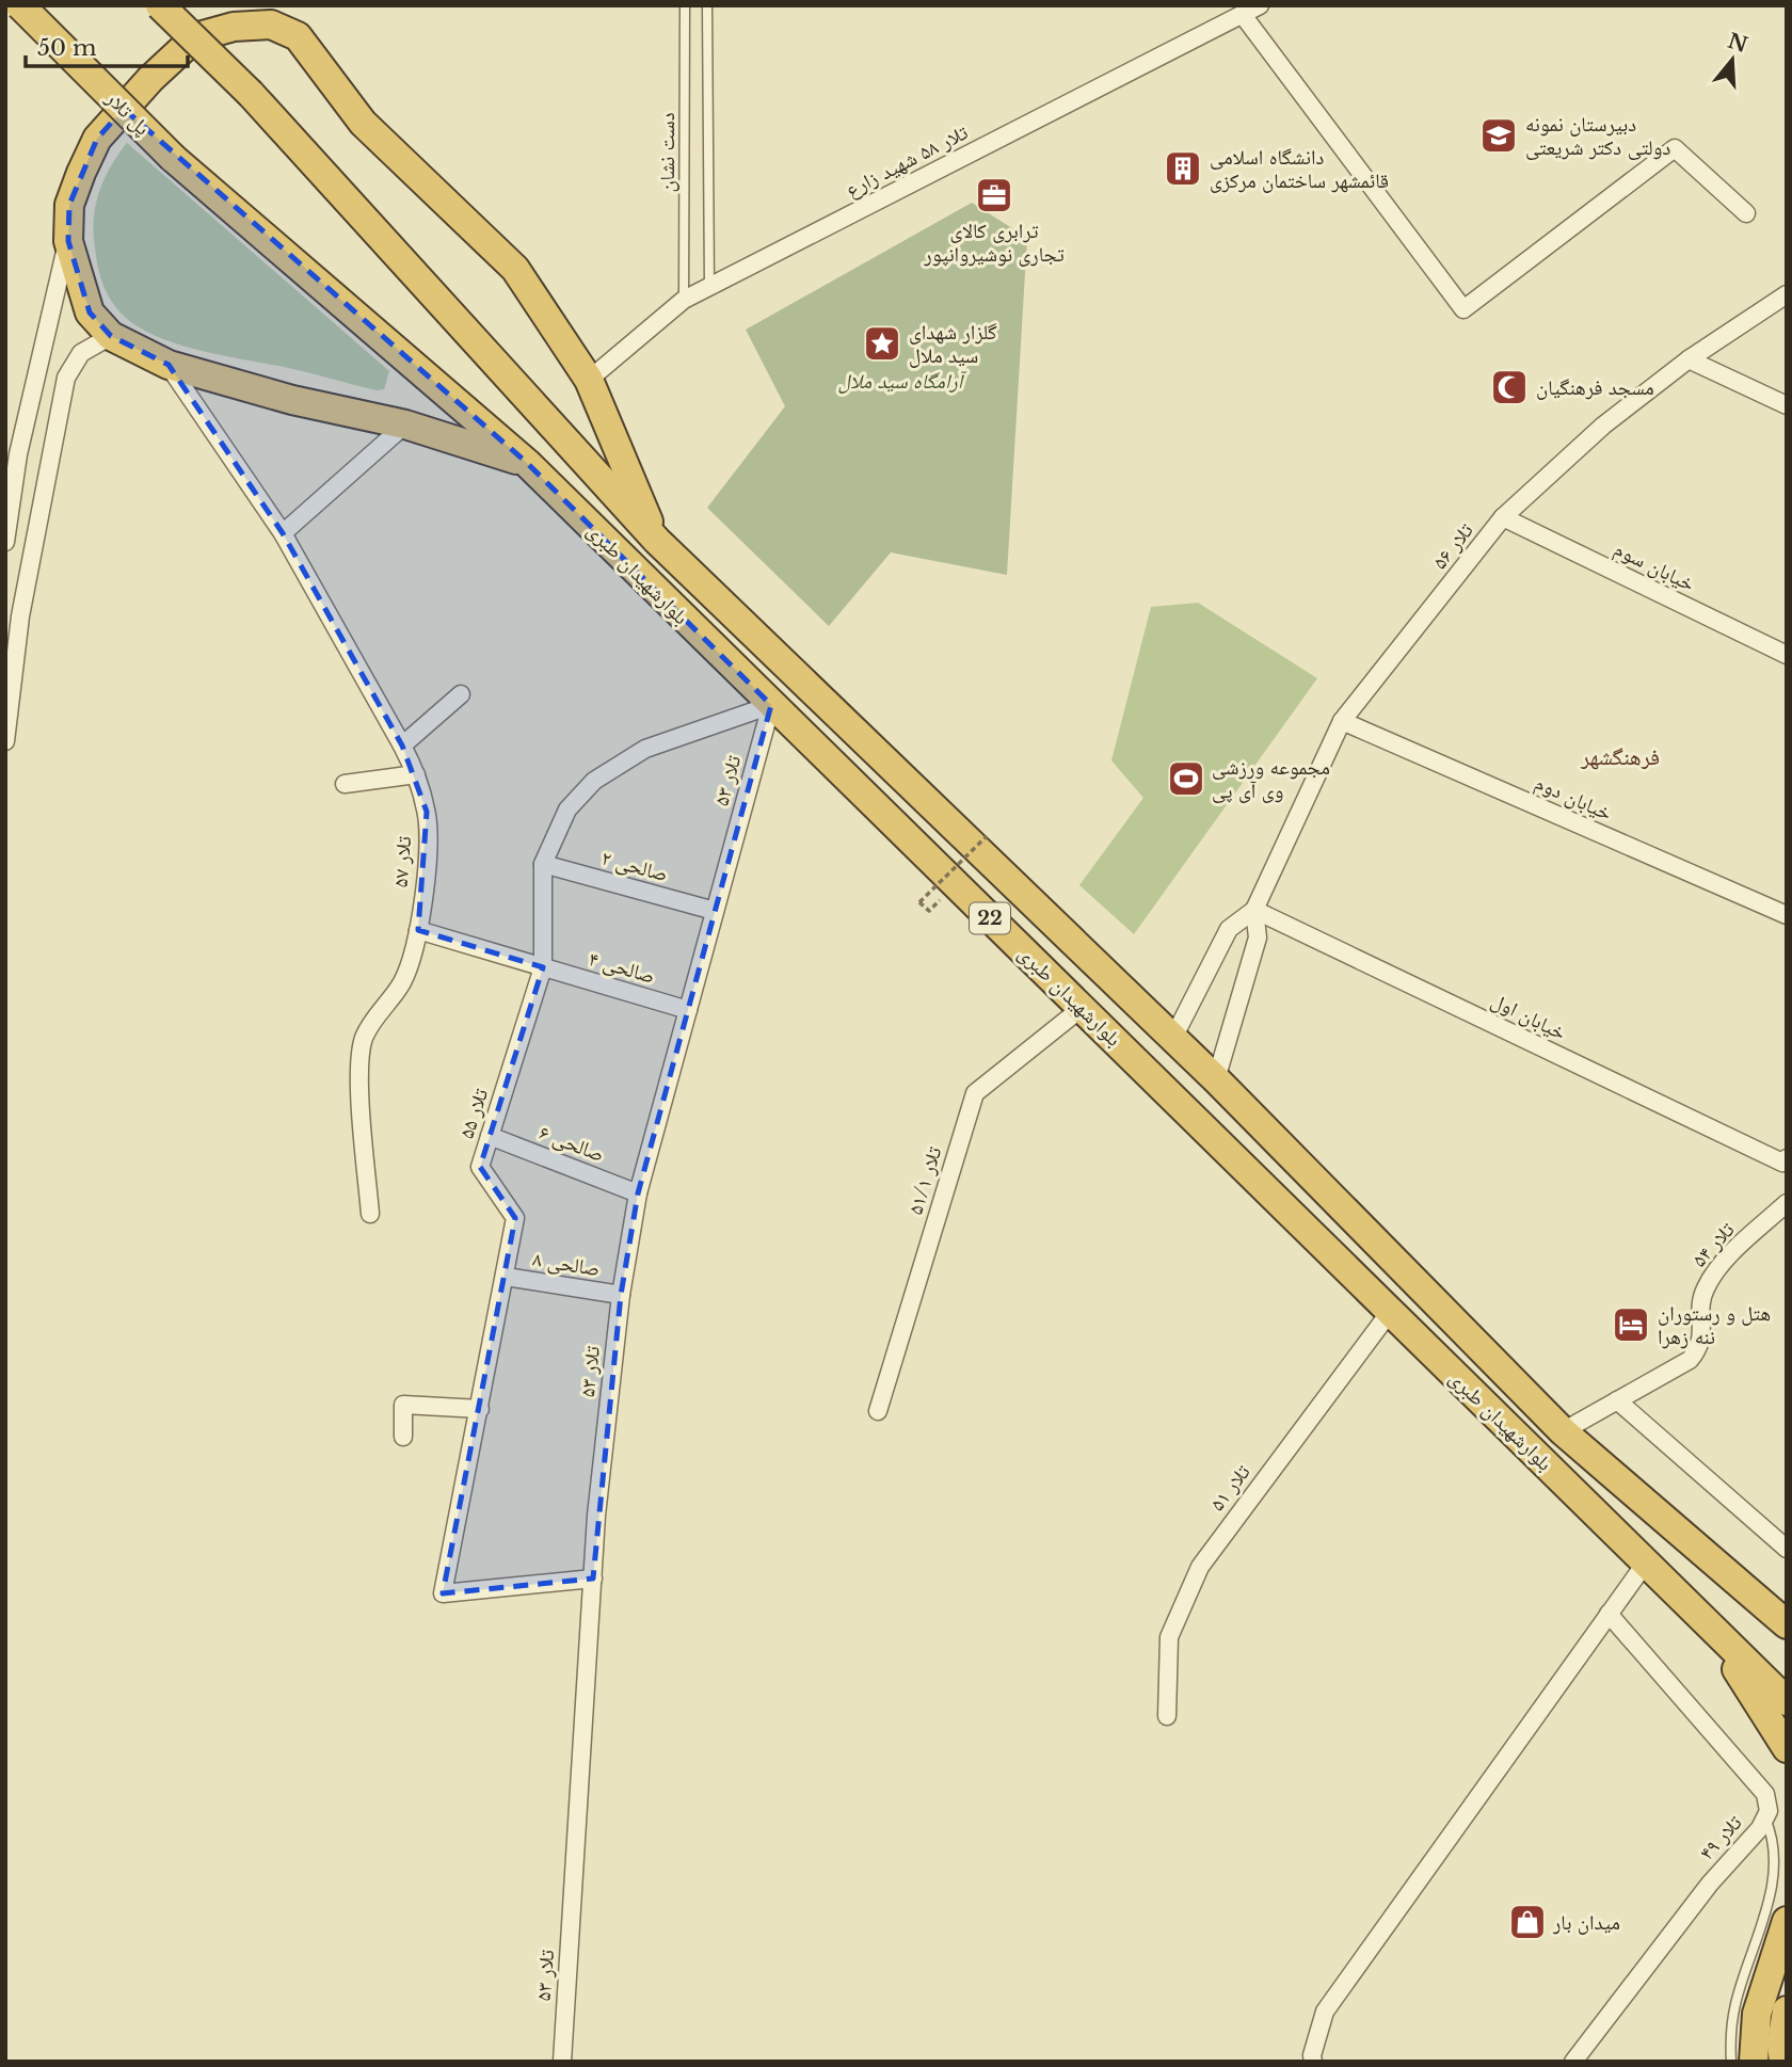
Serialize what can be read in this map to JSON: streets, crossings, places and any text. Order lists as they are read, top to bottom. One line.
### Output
{"streets":{"highway":["پل تلار","بلوارشهیدان طبری","22"],"street":["تلار ۵۸ شهید زارع","تلار ۵۶","خیابان سوم","تلار ۵۳","خیابان دوم","تلار ۵۷","صالحی ۲","صالحی ۴","خیابان اول","تلار ۵۵","صالحی ۶","تلار ۵۱/۱","تلار ۵۴","صالحی ۸","تلار ۵۱","تلار ۴۹"],"lane":["دست نشان"]},"crossings":[["پل تلار","بلوارشهیدان طبری"],["دست نشان","تلار ۵۸ شهید زارع"],["تلار ۵۶","خیابان سوم"],["تلار ۵۶","خیابان دوم"],["تلار ۵۶","خیابان اول"],["بلوارشهیدان طبری","تلار ۵۳"],["بلوارشهیدان طبری","تلار ۵۵"],["بلوارشهیدان طبری","تلار ۵۱/۱"],["بلوارشهیدان طبری","تلار ۵۴"],["بلوارشهیدان طبری","تلار ۵۱"],["تلار ۵۳","صالحی ۲"],["تلار ۵۳","صالحی ۴"],["تلار ۵۳","تلار ۵۵"],["تلار ۵۳","صالحی ۶"],["تلار ۵۳","صالحی ۸"],["تلار ۵۷","صالحی ۴"],["صالحی ۲","تلار ۵۵"],["صالحی ۴","تلار ۵۵"],["تلار ۵۵","صالحی ۶"],["تلار ۵۵","صالحی ۸"]],"districts":["فرهنگشهر"],"parks":["آرامگاه سید ملال"],"places":{"school or university":["دبیرستان نمونه دولتی دکتر شریعتی"],"building":["دانشگاه اسلامی قائمشهر ساختمان مرکزی"],"office":["ترابری کالای تجاری نوشیروانپور"],"place":["گلزار شهدای سید ملال"],"mosque":["مسجد فرهنگیان"],"sports":["مجموعه ورزشی وی آی پی"],"hotel":["هتل و رستوران ننه زهرا"],"shop":["میدان بار"]},"scale_bar":"50 m","north":"top"}
